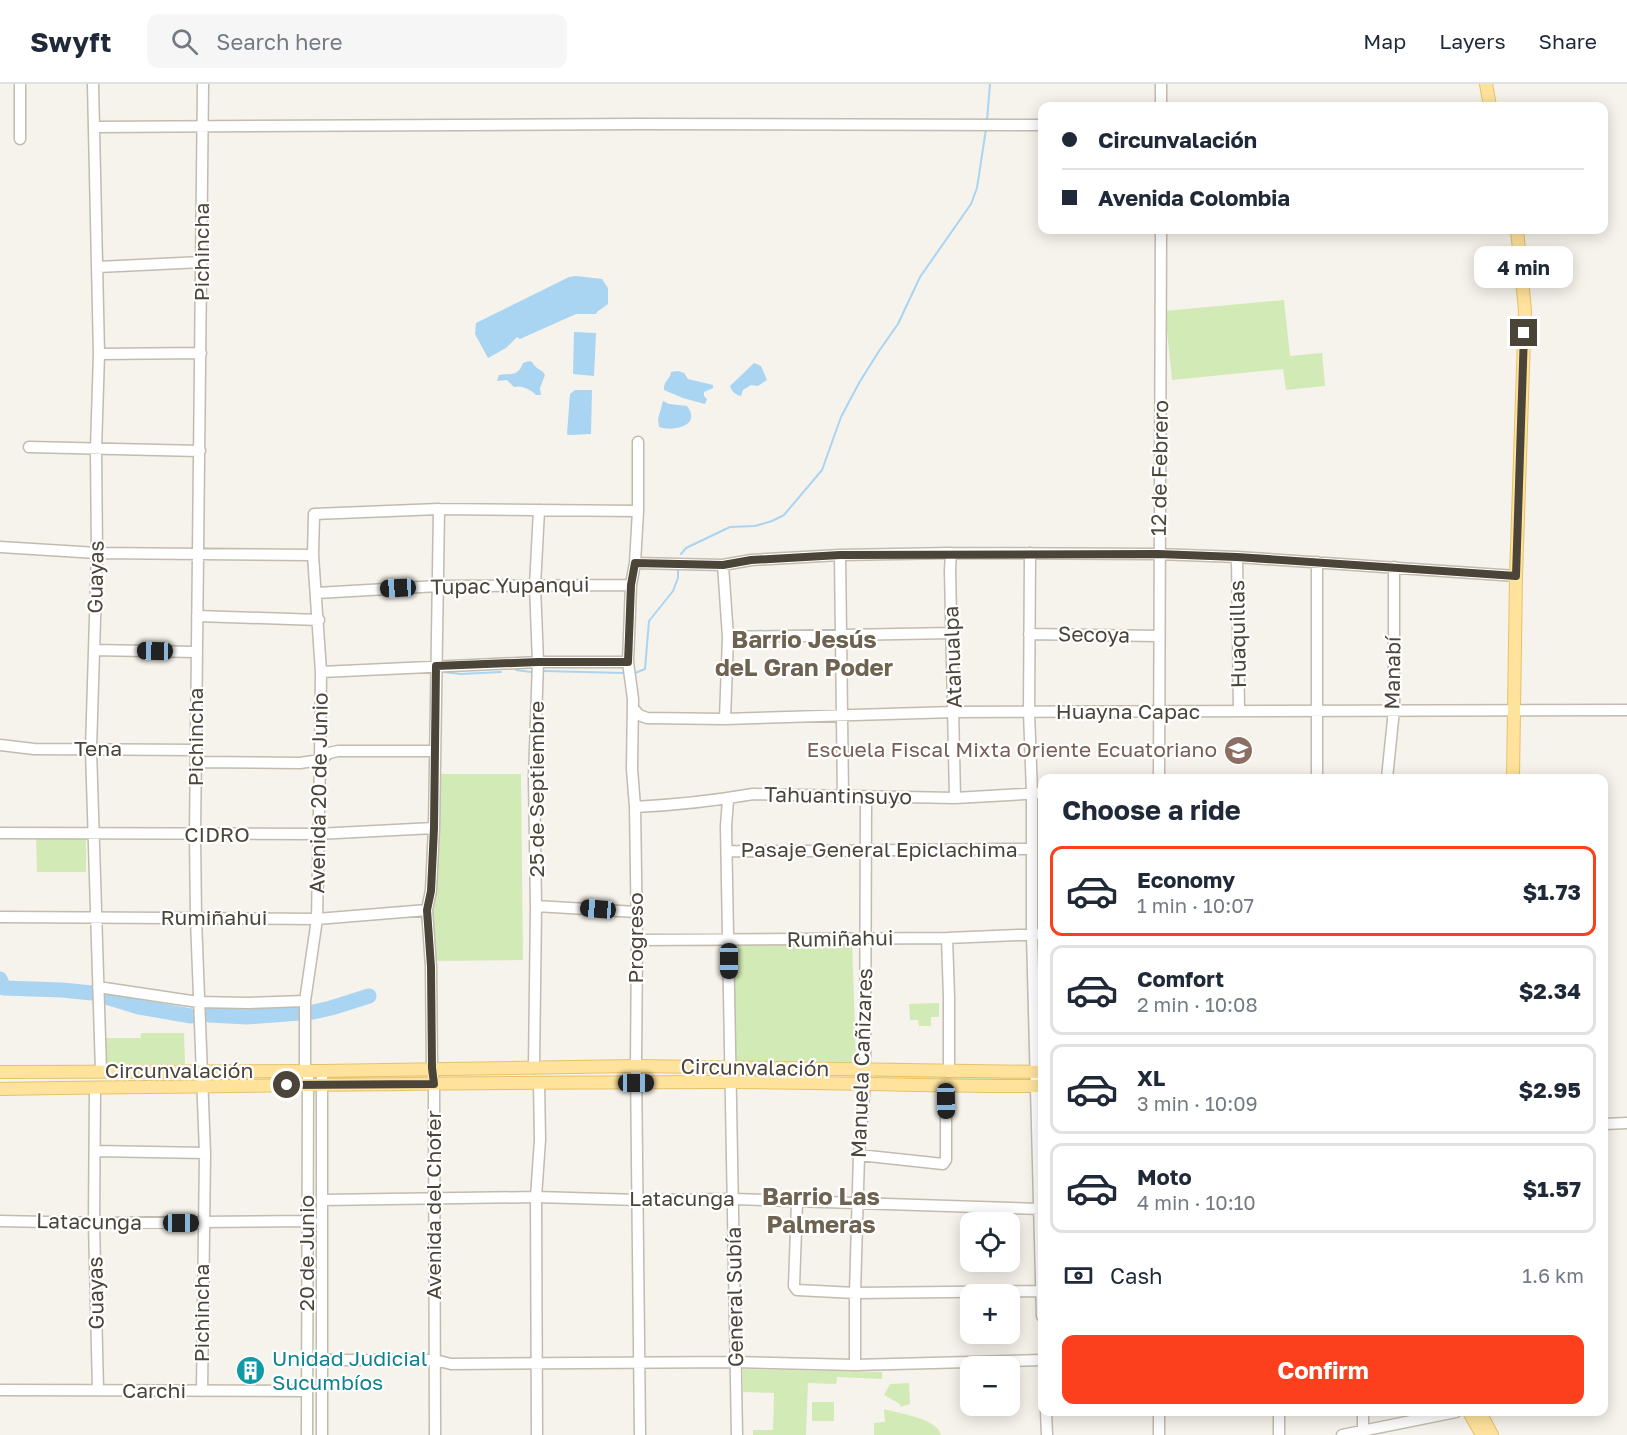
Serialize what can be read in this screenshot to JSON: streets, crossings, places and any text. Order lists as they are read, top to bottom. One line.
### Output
{"streets":{"main road":["Circunvalación"],"street":["Pichincha","12 de Febrero","Guayas","Tupac Yupanqui","Huaquillas","Secoya","Atahualpa","Manabí","Huayna Capac","Tena","25 de Septiembre","Avenida 20 de Junio","Tahuantinsuyo","CIDRO","Pasaje General Epiclachima","Rumiñahui","Progreso","Manuela Cañizares","Latacunga","Avenida del Chofer","20 de Junio","General Subía","Carchi"]},"crossings":[["Pichincha","Tena"],["Pichincha","CIDRO"],["Pichincha","Rumiñahui"],["Pichincha","Circunvalación"],["Pichincha","Latacunga"],["Pichincha","Carchi"],["12 de Febrero","Secoya"],["12 de Febrero","Huayna Capac"],["Guayas","Tena"],["Guayas","CIDRO"],["Guayas","Rumiñahui"],["Guayas","Circunvalación"],["Guayas","Latacunga"],["Guayas","Carchi"],["Tupac Yupanqui","25 de Septiembre"],["Tupac Yupanqui","Avenida 20 de Junio"],["Tupac Yupanqui","Progreso"],["Tupac Yupanqui","Avenida del Chofer"],["Huaquillas","Huayna Capac"],["Atahualpa","Huayna Capac"],["Atahualpa","Tahuantinsuyo"],["Manabí","Huayna Capac"],["25 de Septiembre","Circunvalación"],["Avenida 20 de Junio","CIDRO"],["Avenida 20 de Junio","Rumiñahui"],["Avenida 20 de Junio","Circunvalación"],["Avenida 20 de Junio","Avenida del Chofer"],["Avenida 20 de Junio","20 de Junio"],["Tahuantinsuyo","Progreso"],["Tahuantinsuyo","Manuela Cañizares"],["Tahuantinsuyo","General Subía"],["CIDRO","Avenida del Chofer"],["Pasaje General Epiclachima","Manuela Cañizares"],["Pasaje General Epiclachima","General Subía"],["Rumiñahui","Progreso"],["Rumiñahui","Manuela Cañizares"],["Rumiñahui","Avenida del Chofer"],["Rumiñahui","General Subía"],["Progreso","Circunvalación"],["Progreso","Latacunga"],["Manuela Cañizares","Circunvalación"],["Manuela Cañizares","Latacunga"],["Circunvalación","Avenida del Chofer"],["Circunvalación","20 de Junio"],["Circunvalación","General Subía"],["Latacunga","Avenida del Chofer"],["Latacunga","20 de Junio"],["Latacunga","General Subía"],["20 de Junio","Carchi"]],"districts":["Barrio Jesús deL Gran Poder","Barrio Las Palmeras"],"places":{"school or university":["Escuela Fiscal Mixta Oriente Ecuatoriano"],"building":["Unidad Judicial Sucumbíos"]},"page":{"header":"Swyft","search":"Search here","nav":["Map","Layers","Share"],"banner":["Circunvalación","Avenida Colombia"],"bubble":"4 min","heading":"Choose a ride","list":[{"name":"Economy","note":"1 min · 10:07","value":"$1.73"},{"name":"Comfort","note":"2 min · 10:08","value":"$2.34"},{"name":"XL","note":"3 min · 10:09","value":"$2.95"},{"name":"Moto","note":"4 min · 10:10","value":"$1.57"}],"map_buttons":["+","−"],"pay":["Cash","1.6 km"],"buttons":"Confirm"}}
